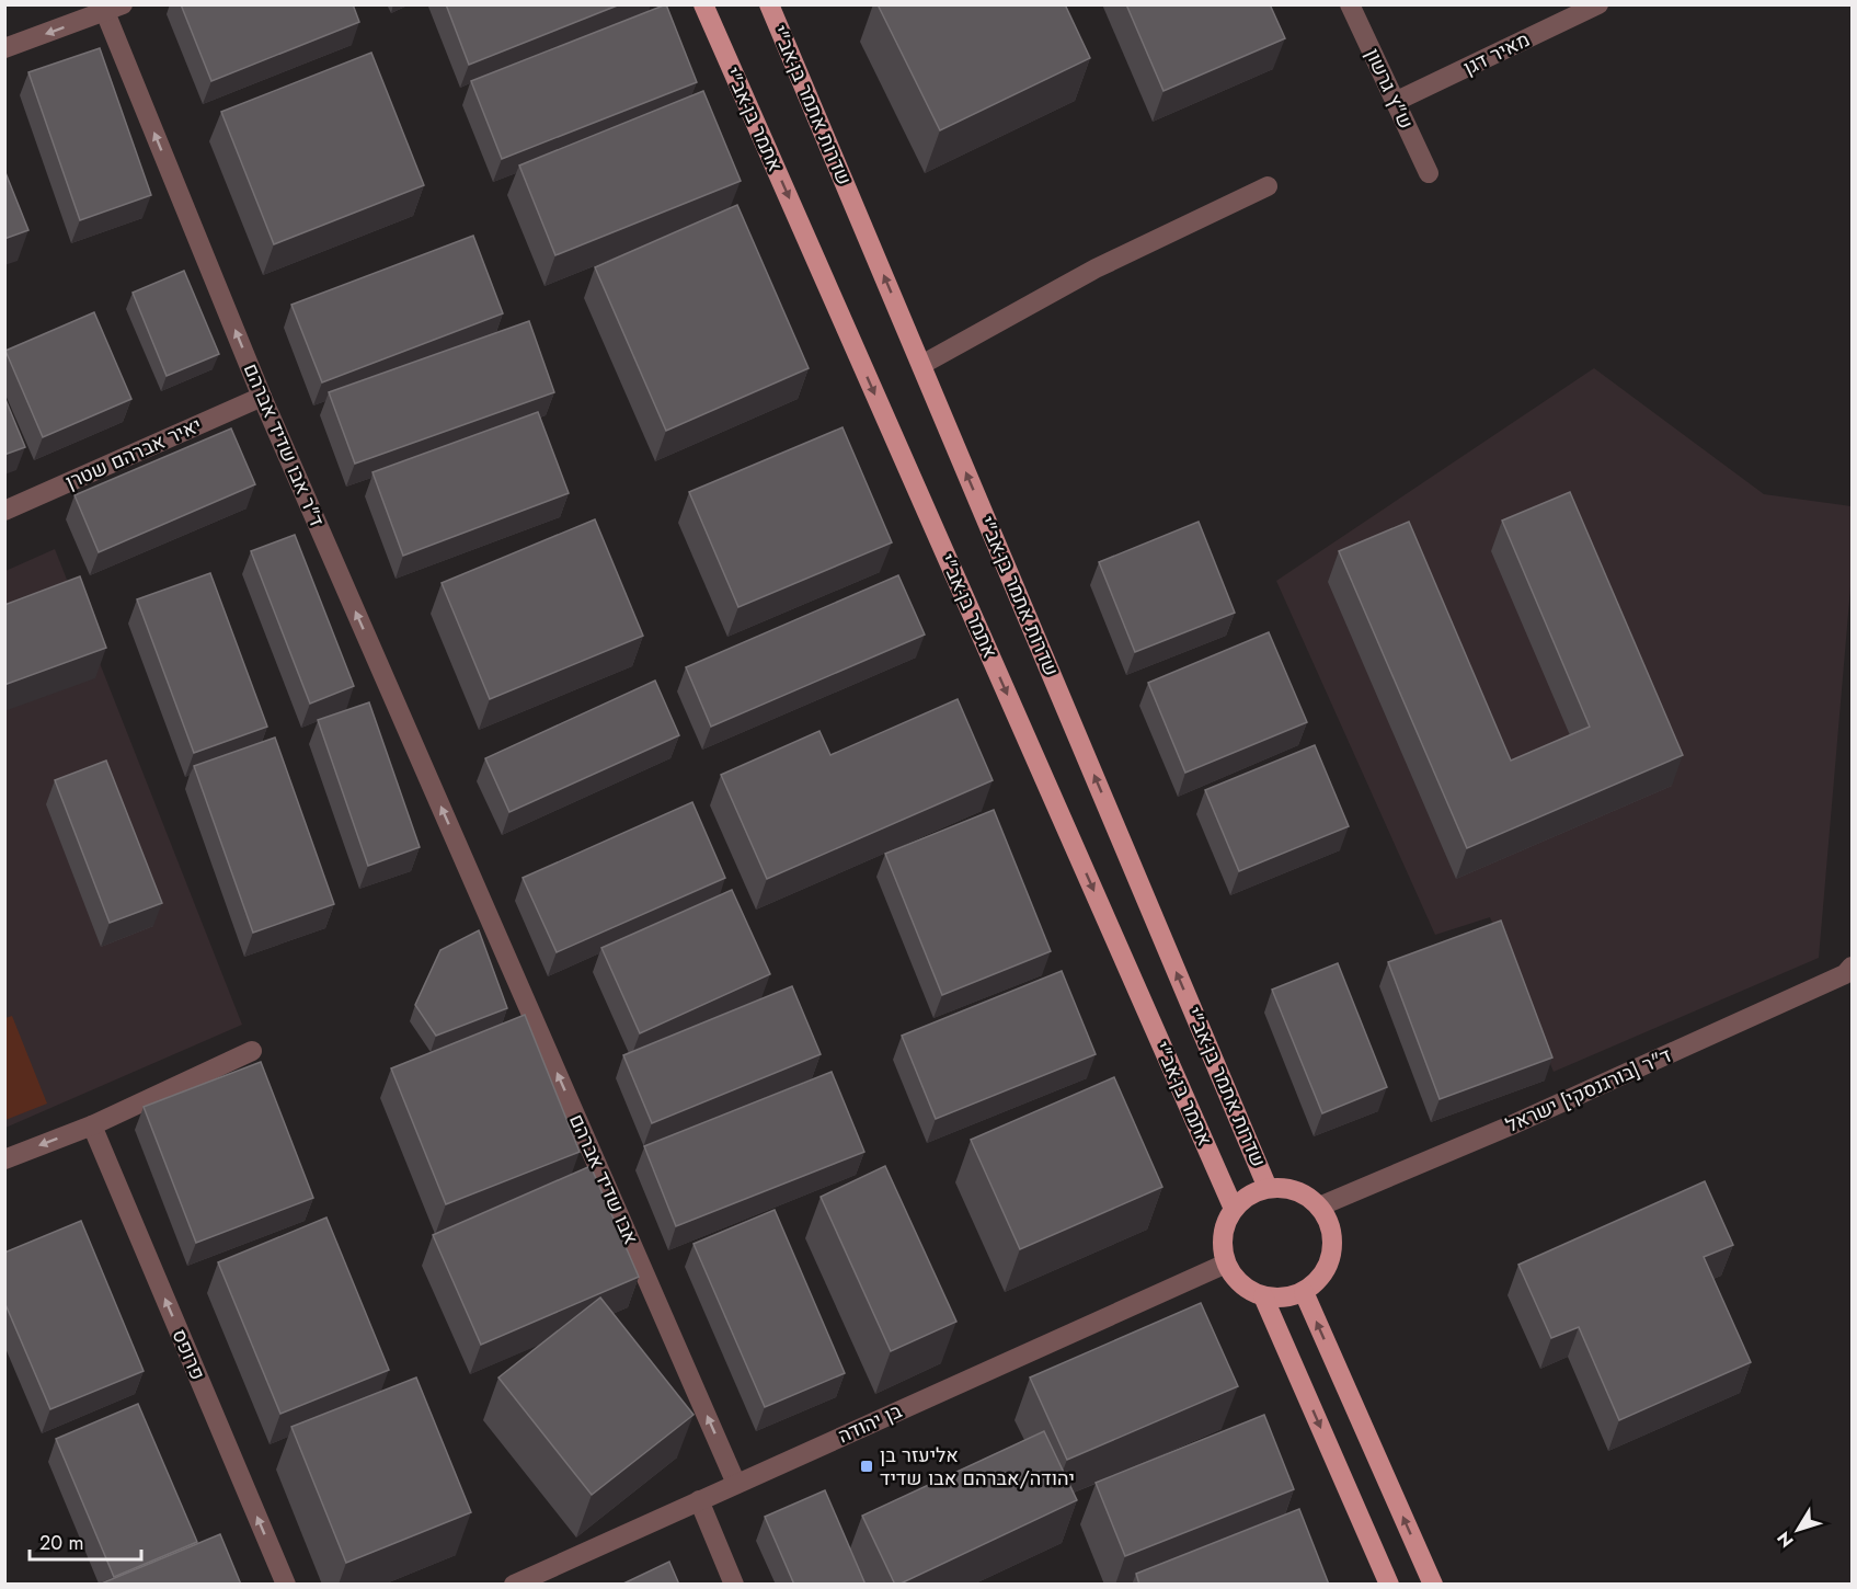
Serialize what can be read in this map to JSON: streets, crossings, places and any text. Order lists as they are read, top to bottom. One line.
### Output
{"streets":{"main road":["שדרות אתמר בן-אב\"י","אתמר בן-אב\"י"],"street":["מאיר דגן","ש\"ץ גרשון","ד\"ר אבו שדיד אברהם","יאיר אברהם שטרן","ד\"ר [בורגנסקי] ישראל","אבו שדיד אברהם","פרופס","בן יהודה"]},"crossings":[["מאיר דגן","ש\"ץ גרשון"],["שדרות אתמר בן-אב\"י","אתמר בן-אב\"י"],["שדרות אתמר בן-אב\"י","ד\"ר [בורגנסקי] ישראל"],["שדרות אתמר בן-אב\"י","בן יהודה"],["אתמר בן-אב\"י","ד\"ר [בורגנסקי] ישראל"],["אתמר בן-אב\"י","בן יהודה"],["ד\"ר אבו שדיד אברהם","יאיר אברהם שטרן"],["ד\"ר אבו שדיד אברהם","אבו שדיד אברהם"],["ד\"ר [בורגנסקי] ישראל","בן יהודה"],["אבו שדיד אברהם","בן יהודה"]],"one_way":["שדרות אתמר בן-אב\"י","אתמר בן-אב\"י","ד\"ר אבו שדיד אברהם","אבו שדיד אברהם","פרופס"],"places":{"transit":["אליעזר בן יהודה/אברהם אבו שדיד"]},"scale_bar":"20 m","north":"bottom left"}
